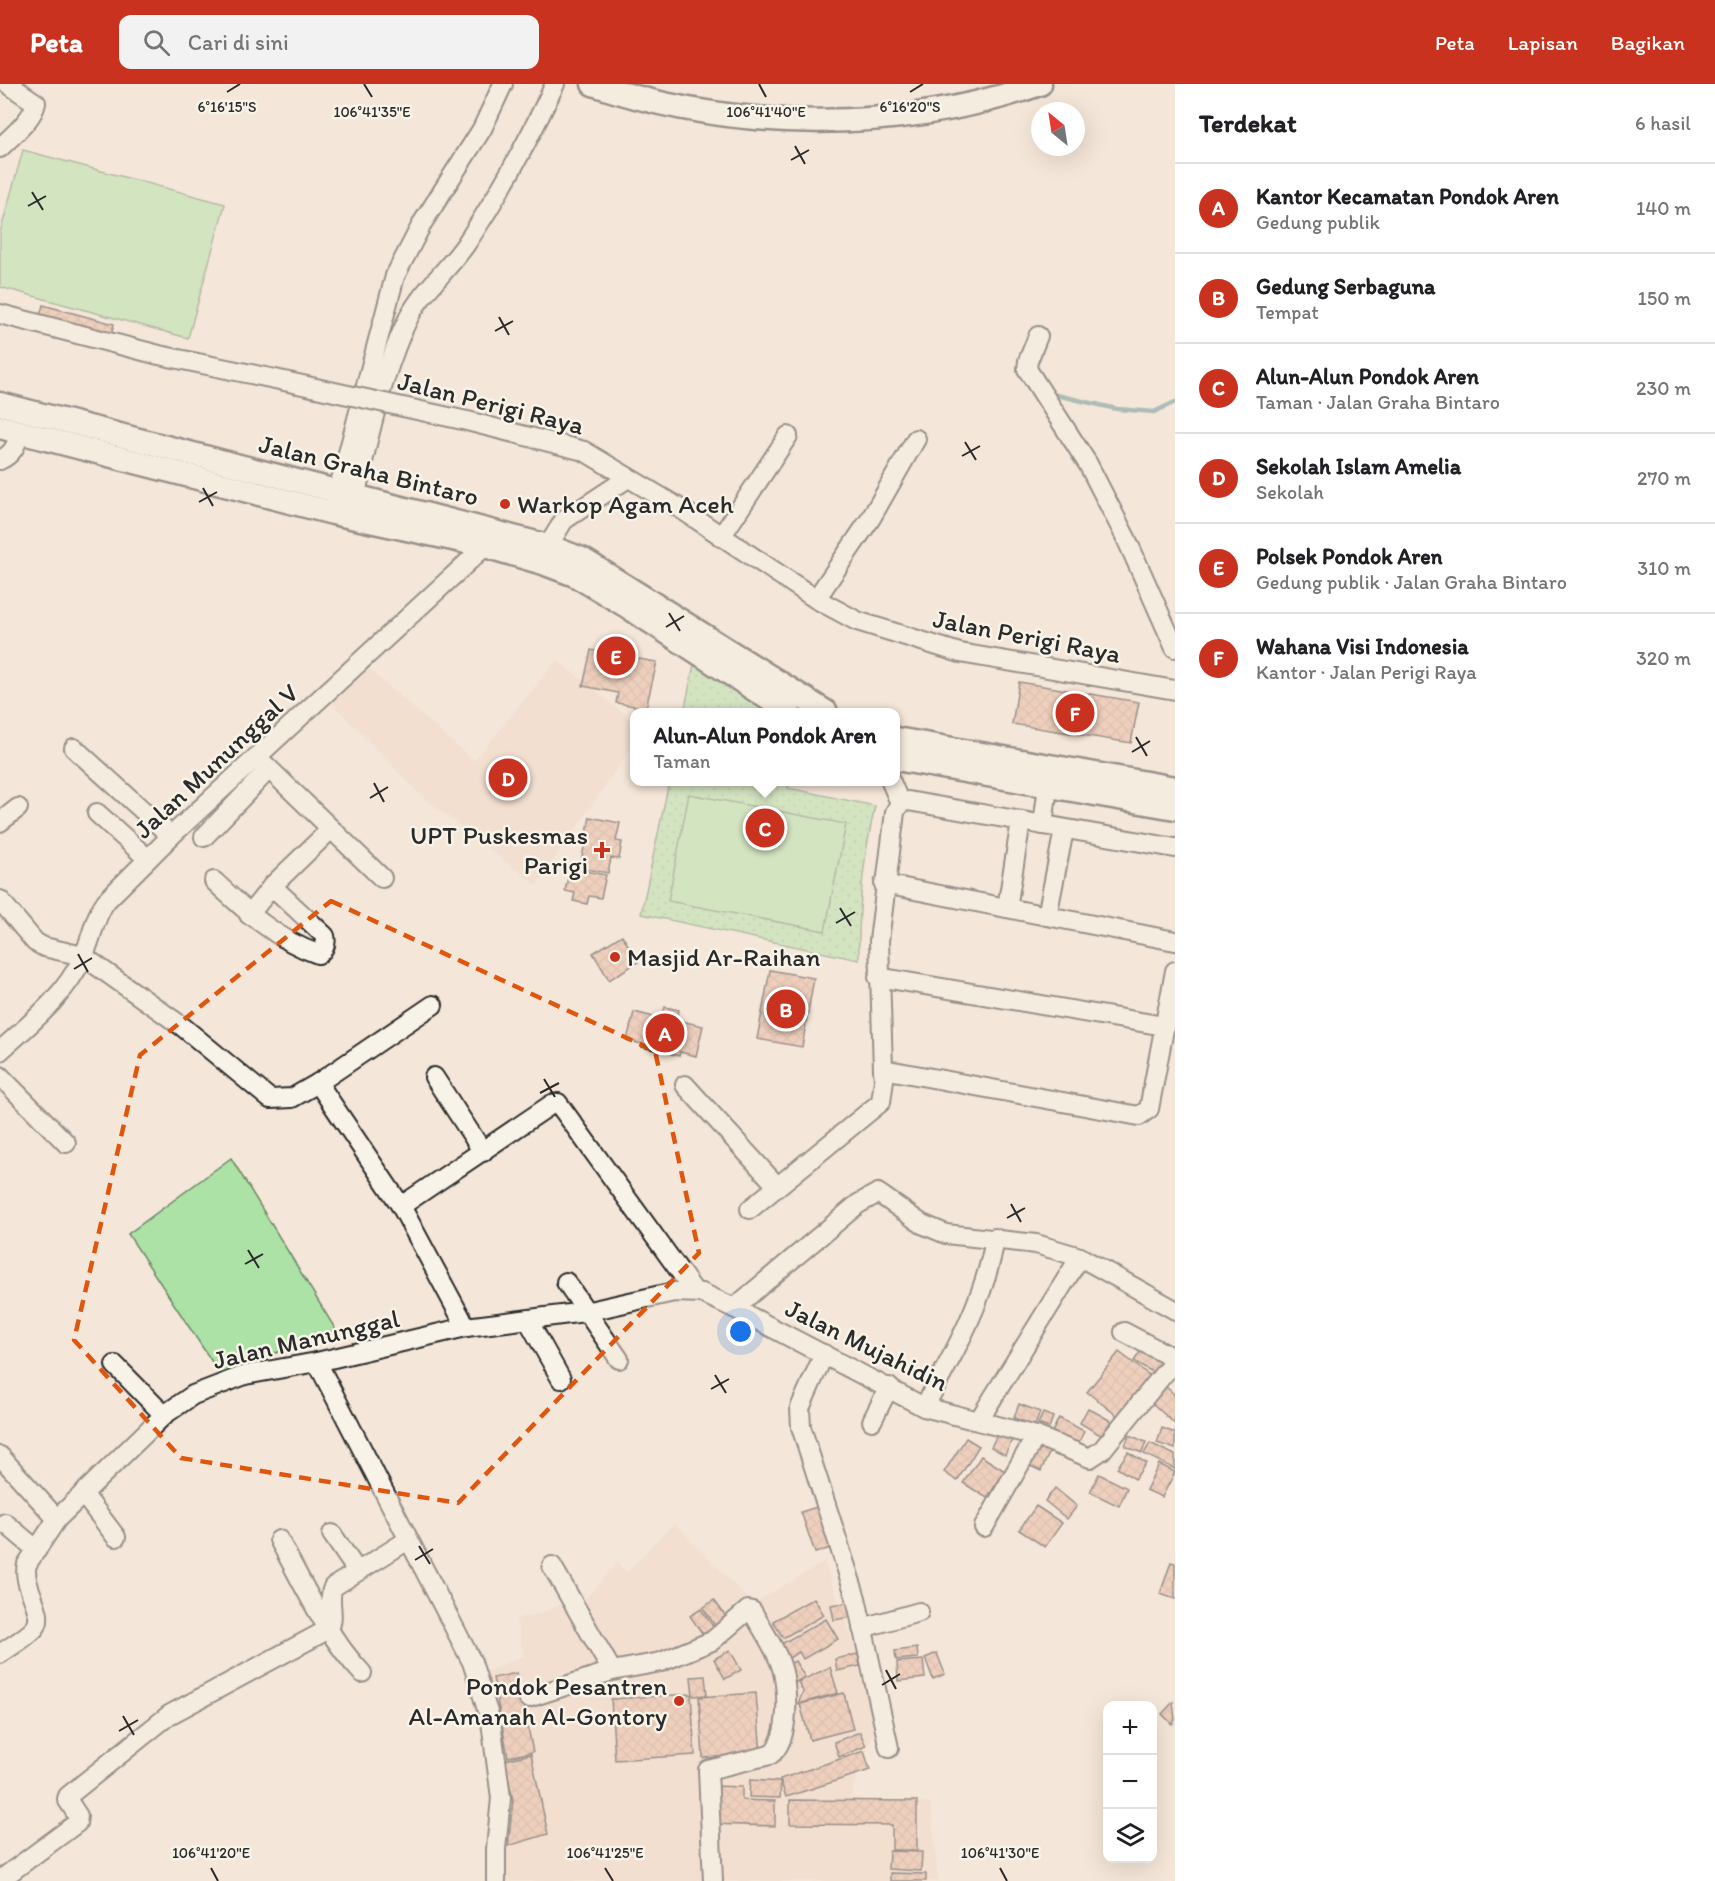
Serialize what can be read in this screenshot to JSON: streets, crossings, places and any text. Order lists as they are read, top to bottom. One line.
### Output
{"streets":{"main road":["Jalan Graha Bintaro"],"street":["Jalan Perigi Raya","Jalan Mununggal V","Jalan Manunggal","Jalan Mujahidin"]},"crossings":[["Jalan Graha Bintaro","Jalan Mununggal V"],["Jalan Manunggal","Jalan Mujahidin"]],"places":{"other":["Warkop Agam Aceh","Masjid Ar-Raihan","Pondok Pesantren Al-Amanah Al-Gontory"],"health":["UPT Puskesmas Parigi"]},"north":"top left","page":{"header":"Peta","search":"Cari di sini","nav":["Peta","Lapisan","Bagikan"],"heading":["Terdekat","6 hasil"],"list":[{"mark":"A","name":"Kantor Kecamatan Pondok Aren","note":"Gedung publik","value":"140 m"},{"mark":"B","name":"Gedung Serbaguna","note":"Tempat","value":"150 m"},{"mark":"C","name":"Alun-Alun Pondok Aren","note":"Taman · Jalan Graha Bintaro","value":"230 m"},{"mark":"D","name":"Sekolah Islam Amelia","note":"Sekolah","value":"270 m"},{"mark":"E","name":"Polsek Pondok Aren","note":"Gedung publik · Jalan Graha Bintaro","value":"310 m"},{"mark":"F","name":"Wahana Visi Indonesia","note":"Kantor · Jalan Perigi Raya","value":"320 m"}],"pins":["E","F","D","C","B","A"],"popup":["Alun-Alun Pondok Aren","Taman"],"map_buttons":["+","−"]},"coordinates":["6°16'20\"S","6°16'15\"S","106°41'35\"E","106°41'40\"E","106°41'20\"E","106°41'25\"E","106°41'30\"E"]}
